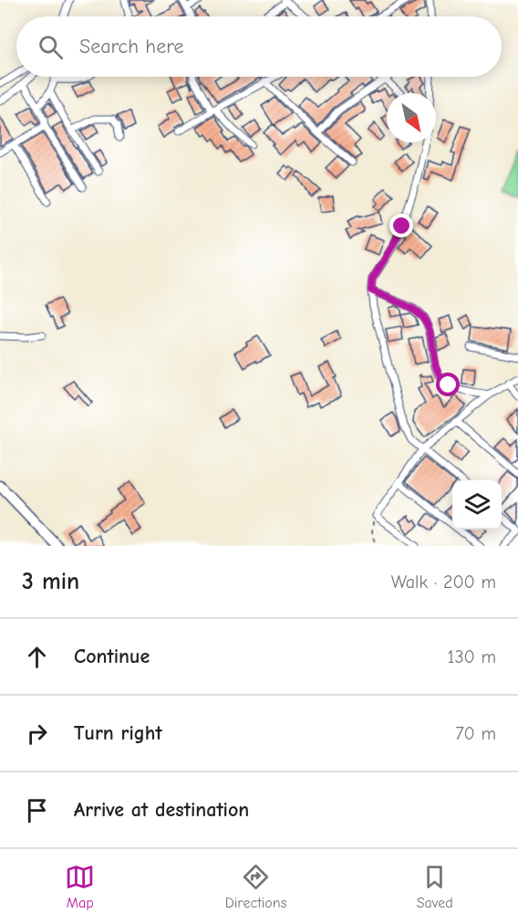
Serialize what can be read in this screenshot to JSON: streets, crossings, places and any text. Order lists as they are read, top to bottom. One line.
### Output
{"north":"bottom right","page":{"search":"Search here","heading":["3 min","Walk · 200 m"],"list":[["Continue","130 m"],["Turn right","70 m"],"Arrive at destination"],"nav":["Map","Directions","Saved"]}}
